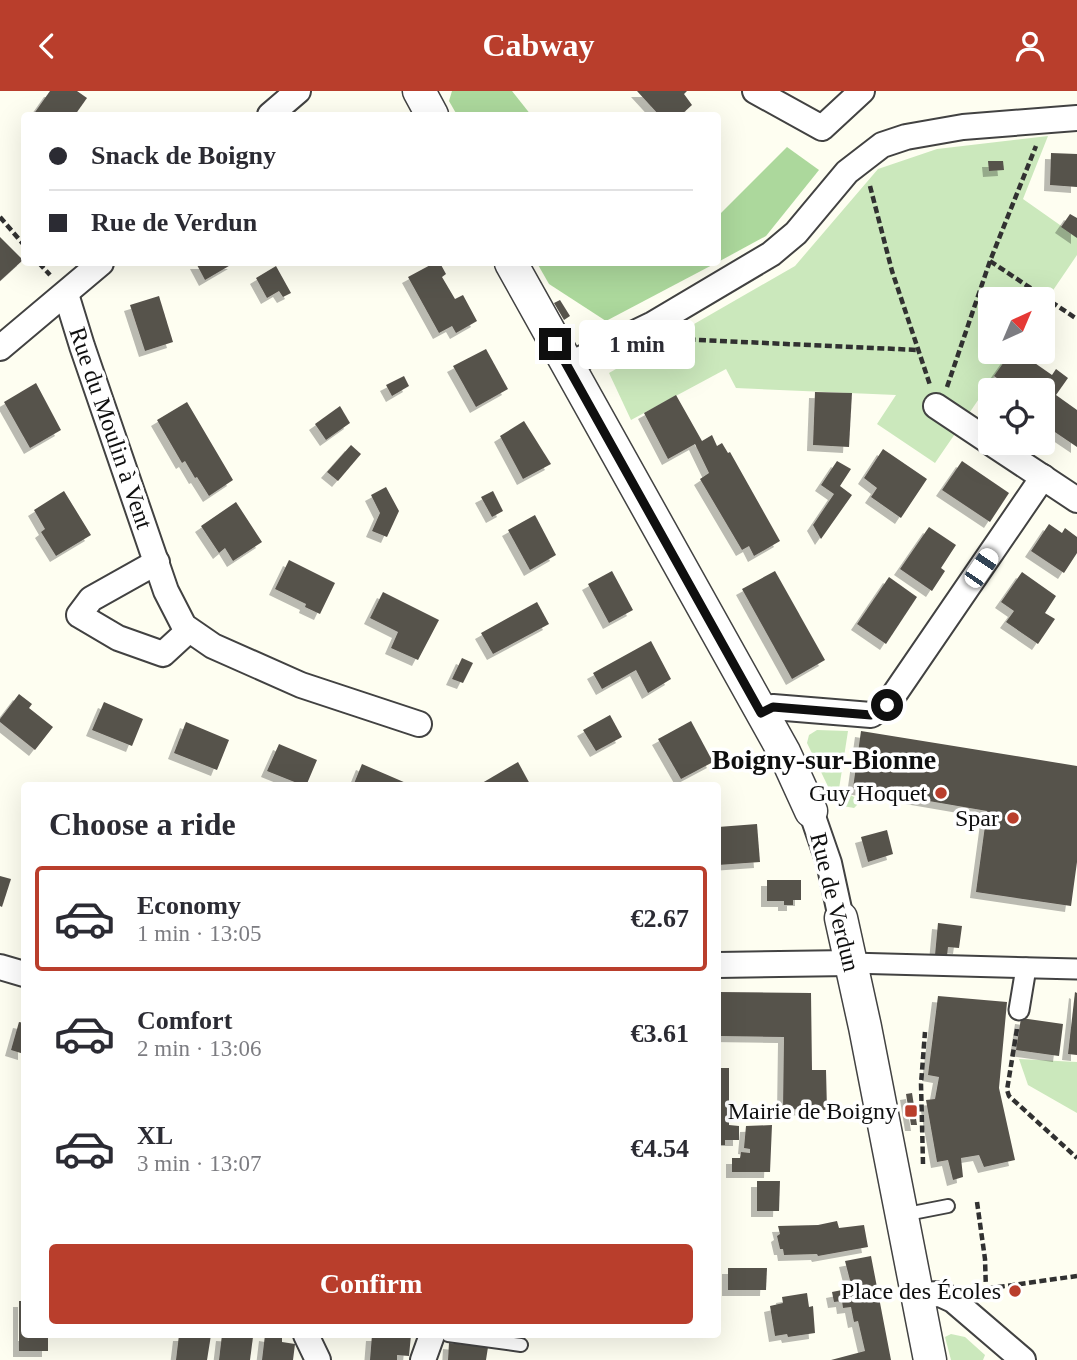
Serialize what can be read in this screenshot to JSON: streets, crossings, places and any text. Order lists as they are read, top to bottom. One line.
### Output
{"streets":{"street":["Rue du Moulin à Vent","Rue de Verdun"]},"districts":["Boigny-sur-Bionne"],"places":{"other":["Guy Hoquet","Spar","Place des Écoles"],"transit":["Mairie de Boigny"]},"north":"top right","page":{"header":"Cabway","banner":["Snack de Boigny","Rue de Verdun"],"bubble":"1 min","heading":"Choose a ride","list":[{"name":"Economy","note":"1 min · 13:05","value":"€2.67"},{"name":"Comfort","note":"2 min · 13:06","value":"€3.61"},{"name":"XL","note":"3 min · 13:07","value":"€4.54"}],"buttons":"Confirm"}}
